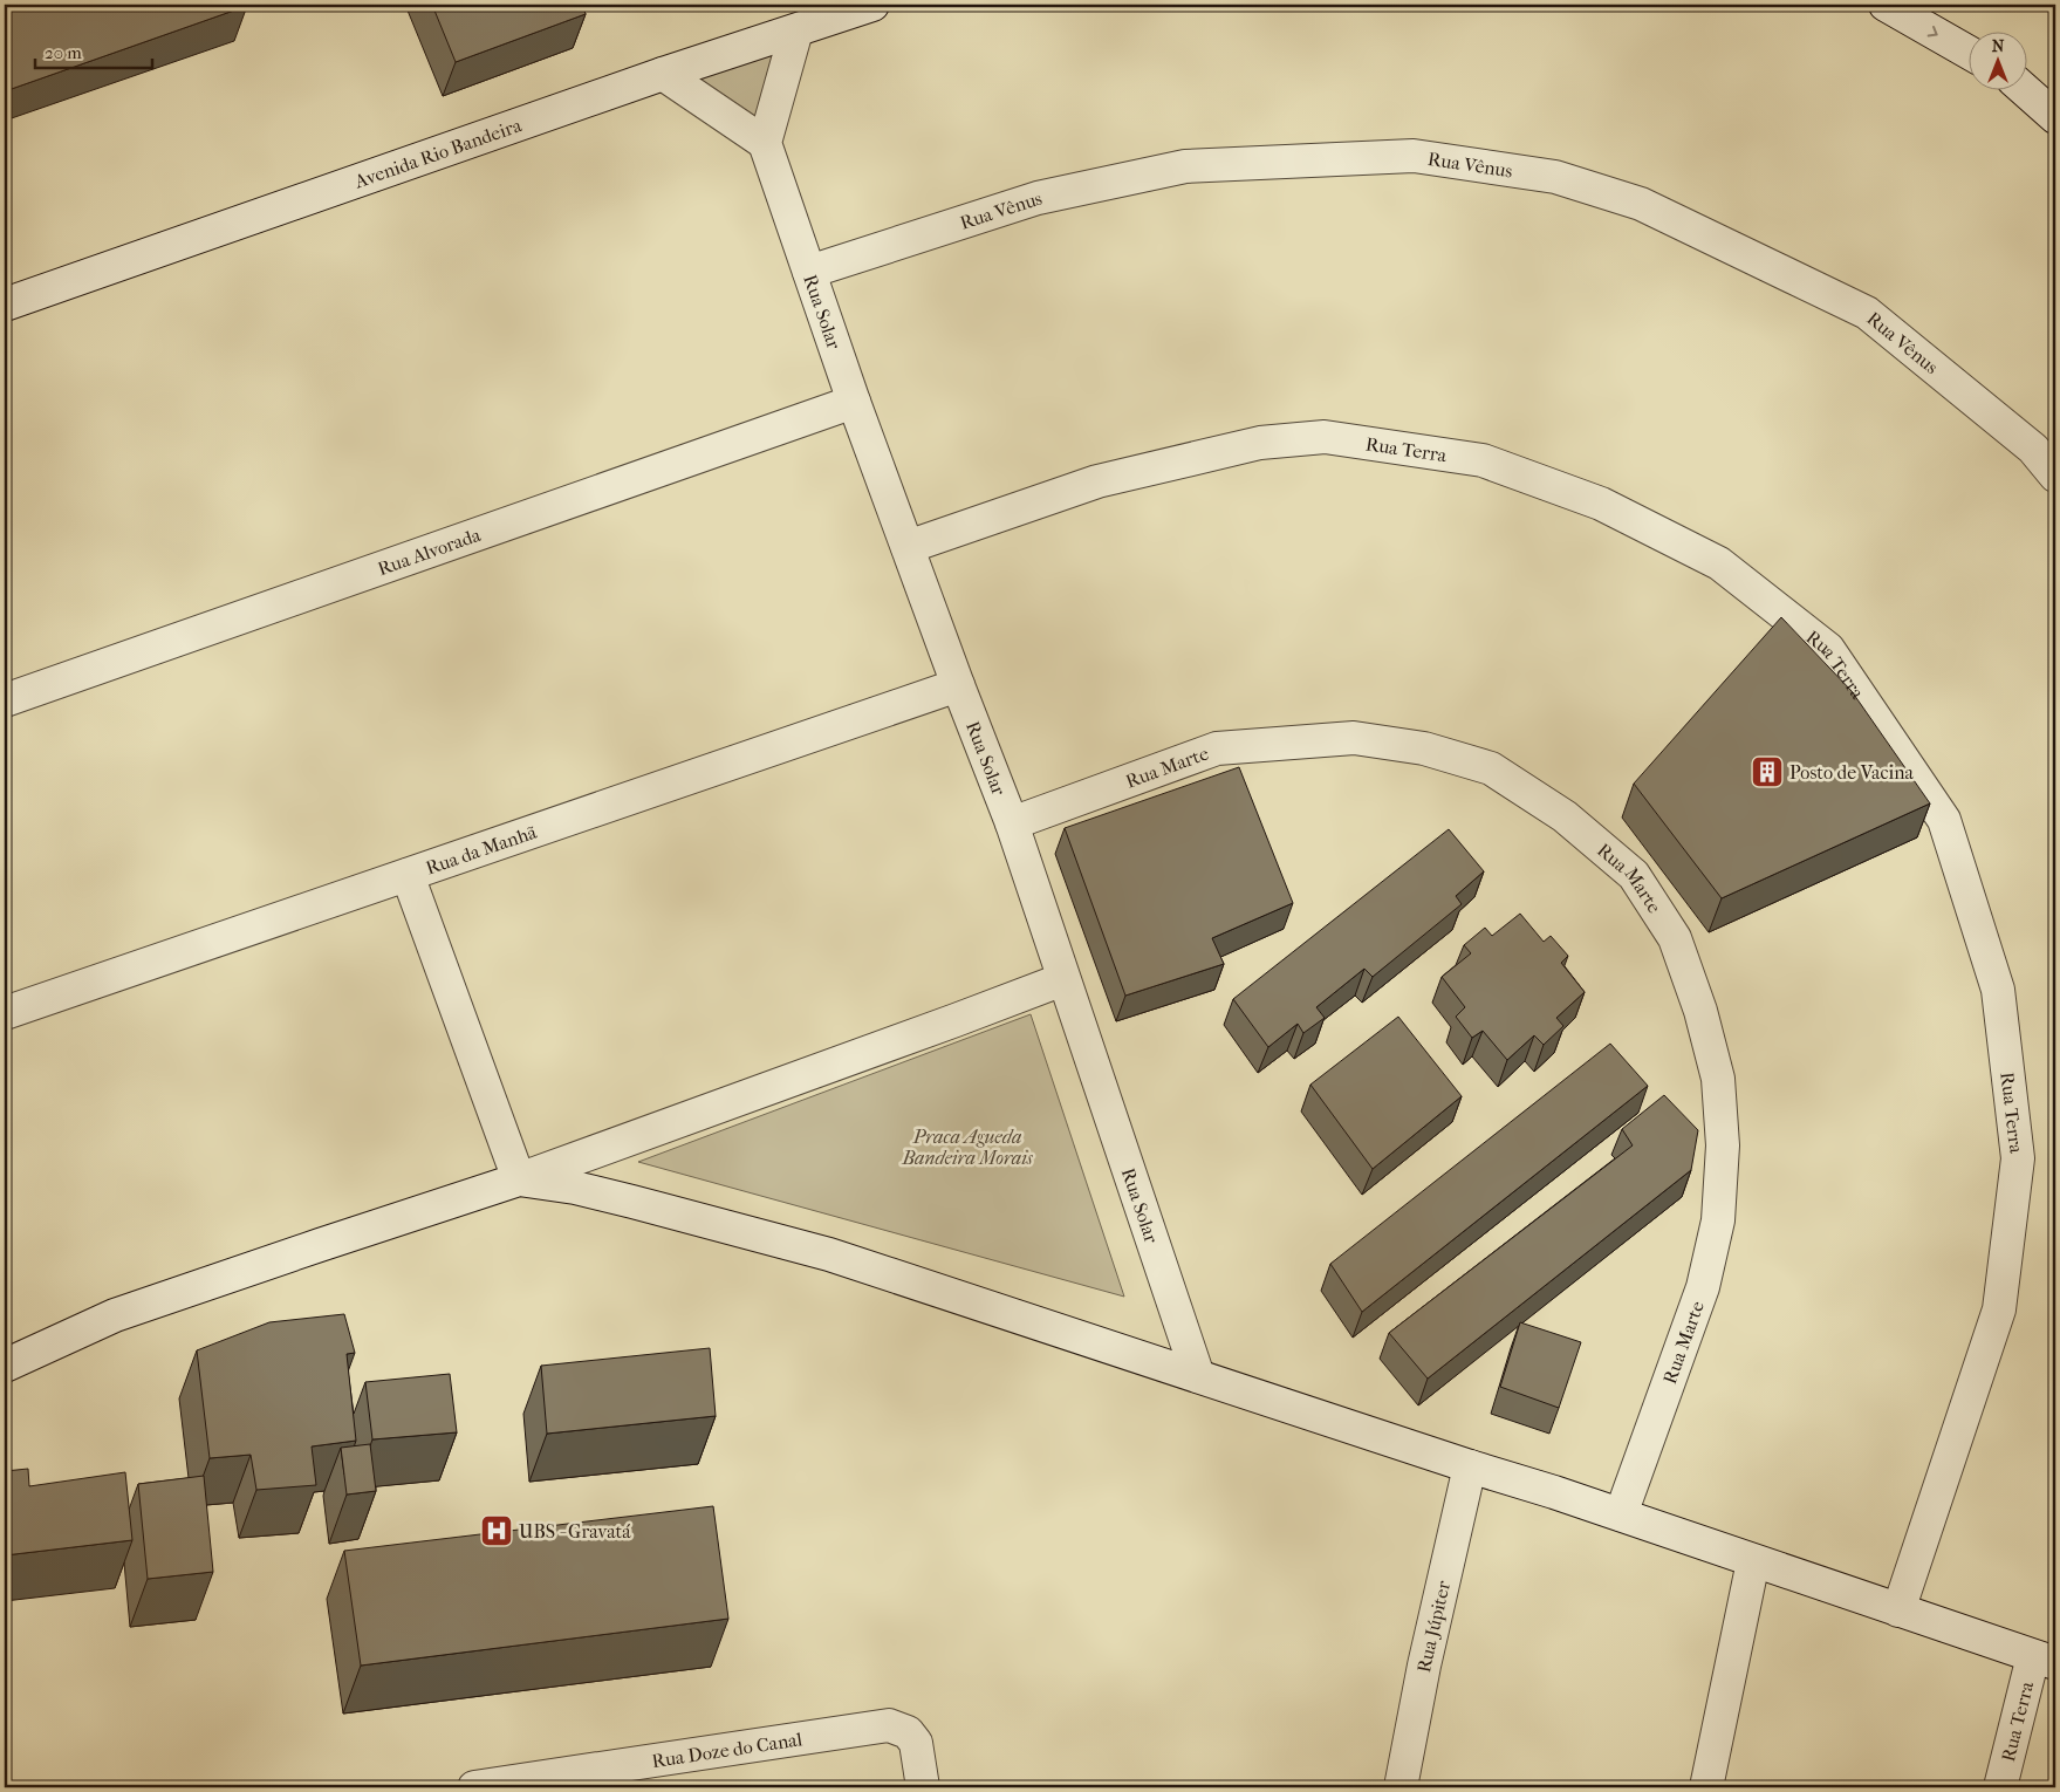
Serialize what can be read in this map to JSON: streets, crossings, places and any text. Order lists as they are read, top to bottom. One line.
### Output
{"streets":{"street":["Avenida Rio Bandeira","Rua Vênus","Rua Solar","Rua Terra","Rua Alvorada","Rua Marte","Rua da Manhã","Rua Júpiter","Rua Doze do Canal"]},"crossings":[["Rua Vênus","Rua Solar"],["Rua Solar","Rua Terra"],["Rua Solar","Rua Alvorada"],["Rua Solar","Rua Marte"],["Rua Solar","Rua da Manhã"]],"parks":["Praca Agueda Bandeira Morais"],"places":{"building":["Posto de Vacina"],"hospital":["UBS - Gravatá"]},"scale_bar":"20 m","north":"top"}
